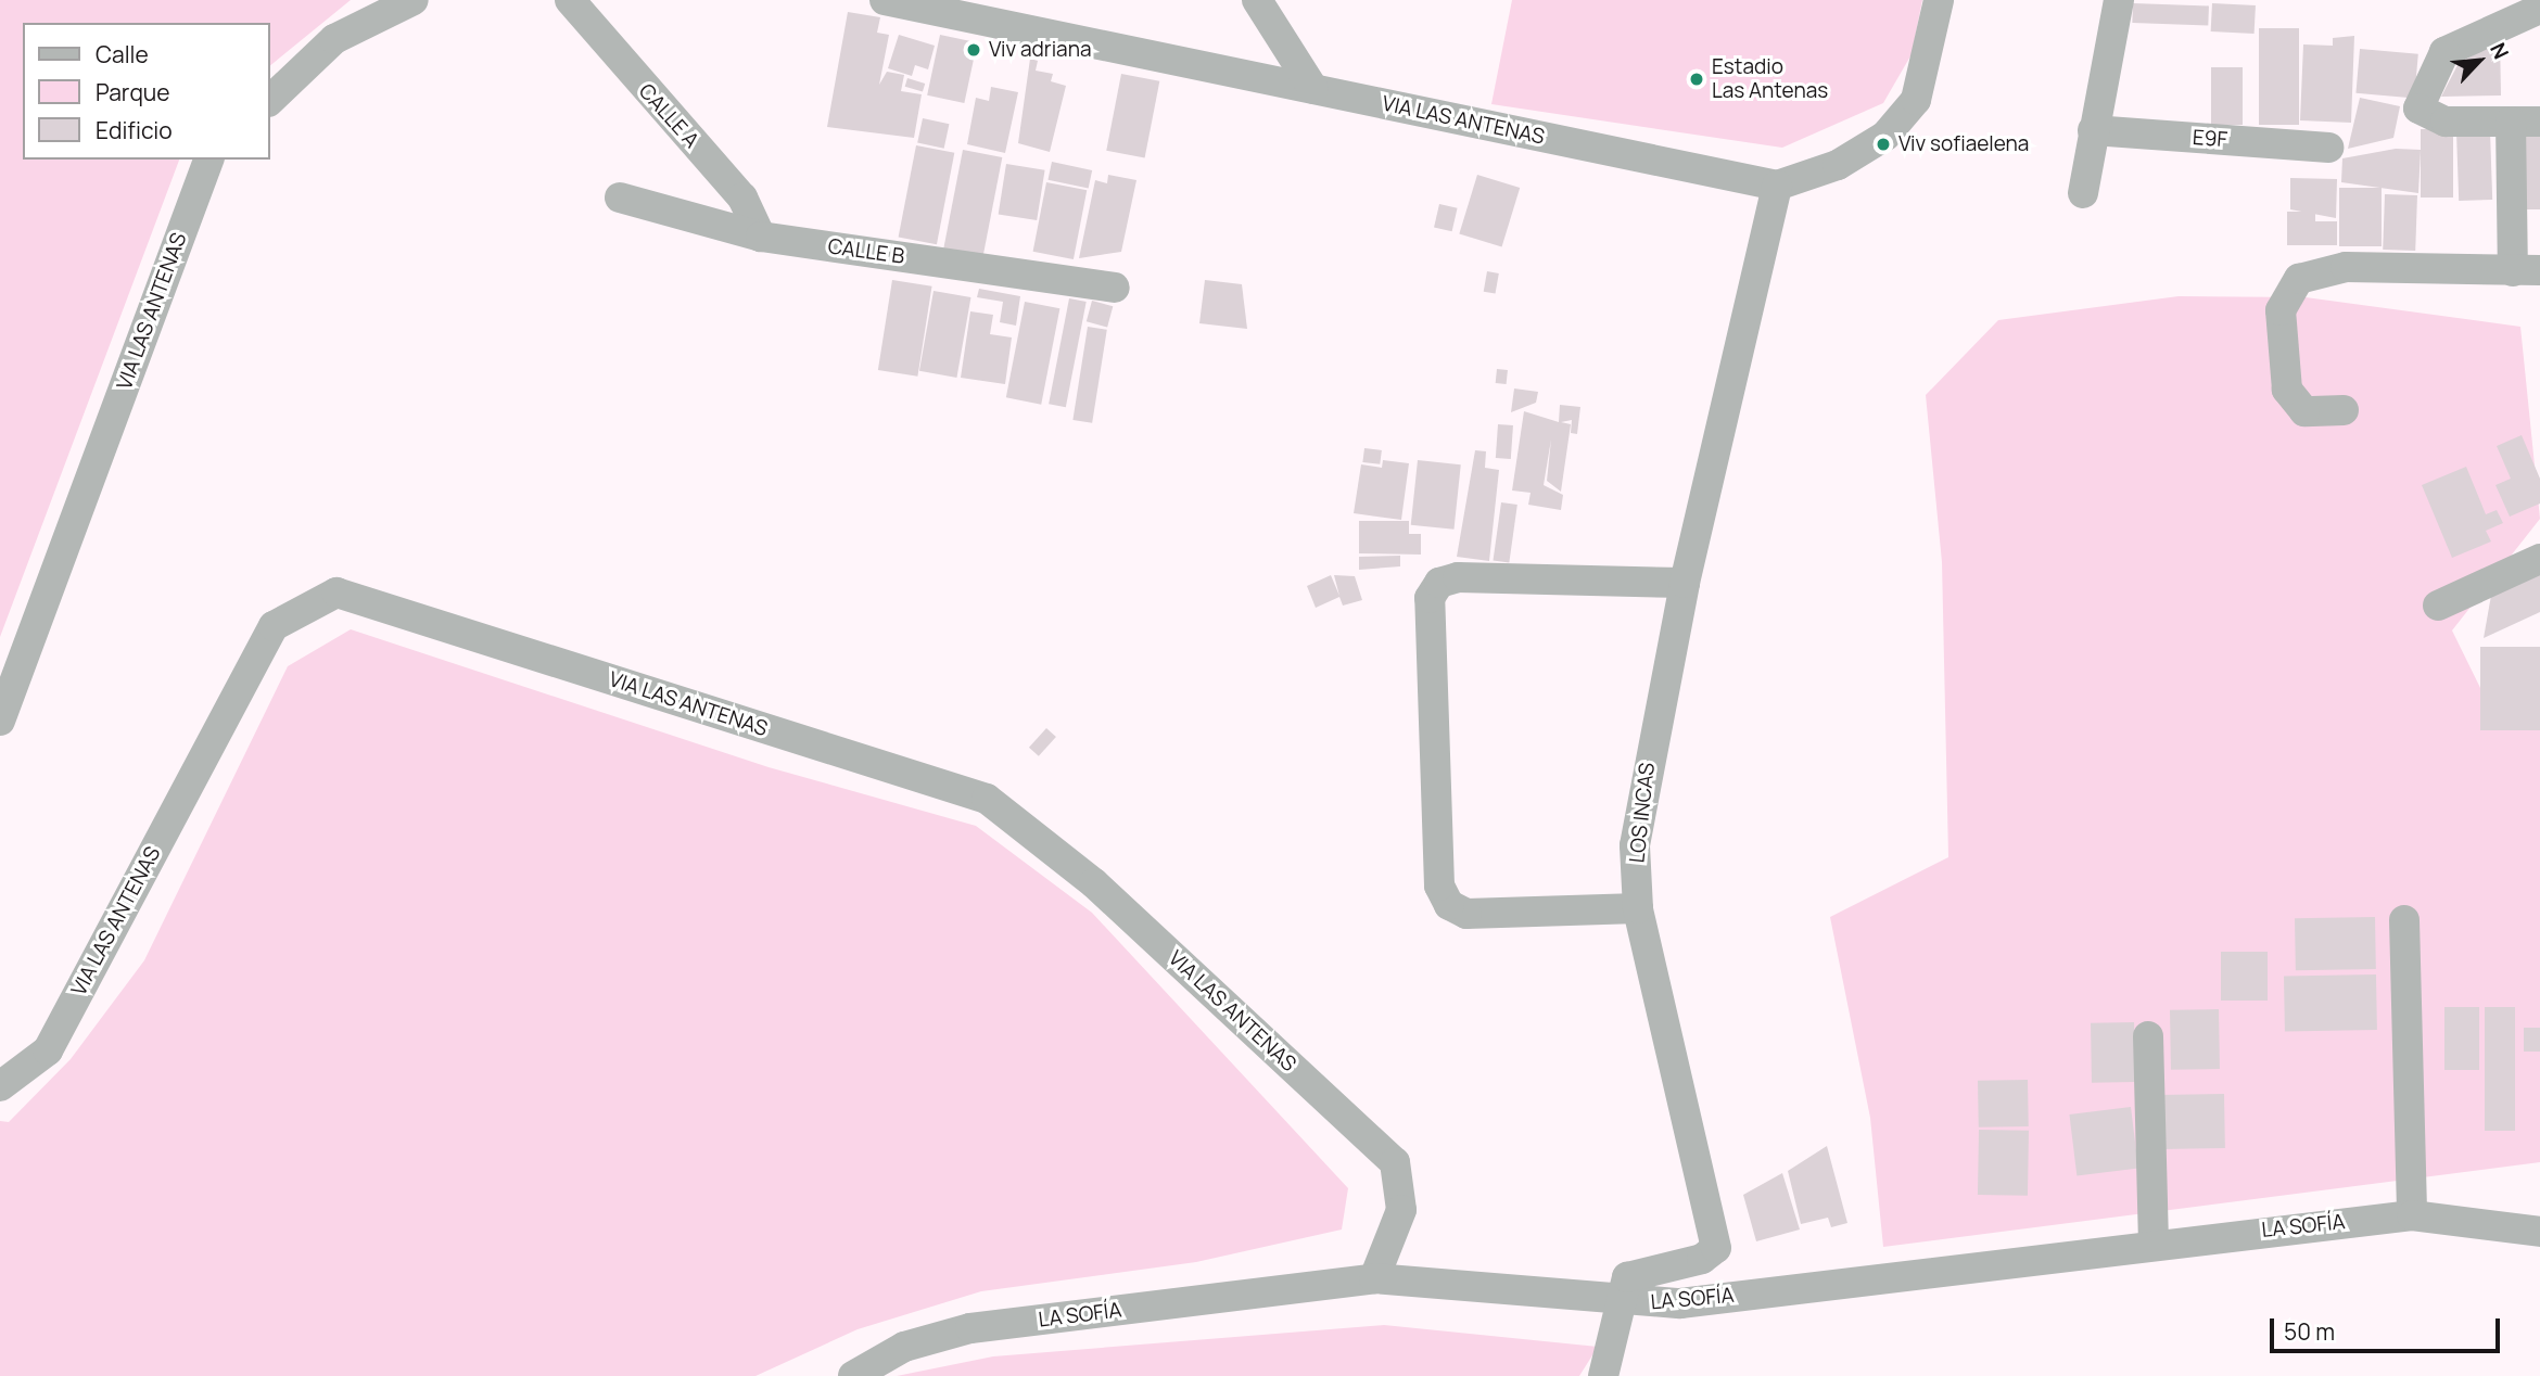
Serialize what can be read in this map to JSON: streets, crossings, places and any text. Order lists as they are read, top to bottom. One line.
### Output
{"streets":{"street":["CALLE A","VIA LAS ANTENAS","E9F","CALLE B","LOS INCAS","LA SOFÍA"]},"crossings":[["CALLE A","CALLE B"],["VIA LAS ANTENAS","LOS INCAS"],["VIA LAS ANTENAS","LA SOFÍA"],["LOS INCAS","LA SOFÍA"]],"places":["Viv adriana","Estadio Las Antenas","Viv sofiaelena"],"legend":["Calle","Parque","Edificio"],"scale_bar":"50 m","north":"top right"}
